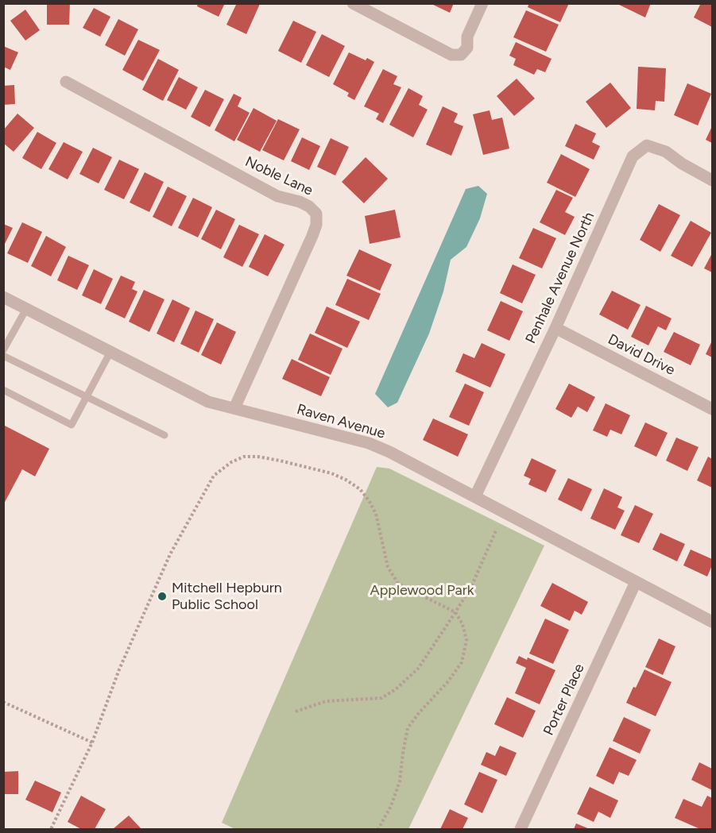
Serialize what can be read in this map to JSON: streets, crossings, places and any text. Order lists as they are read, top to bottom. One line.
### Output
{"streets":{"street":["Noble Lane","Penhale Avenue North","David Drive","Raven Avenue","Porter Place"]},"crossings":[["Noble Lane","Raven Avenue"],["Penhale Avenue North","David Drive"],["Penhale Avenue North","Raven Avenue"],["Raven Avenue","Porter Place"]],"parks":["Applewood Park"],"places":["Mitchell Hepburn Public School"]}
